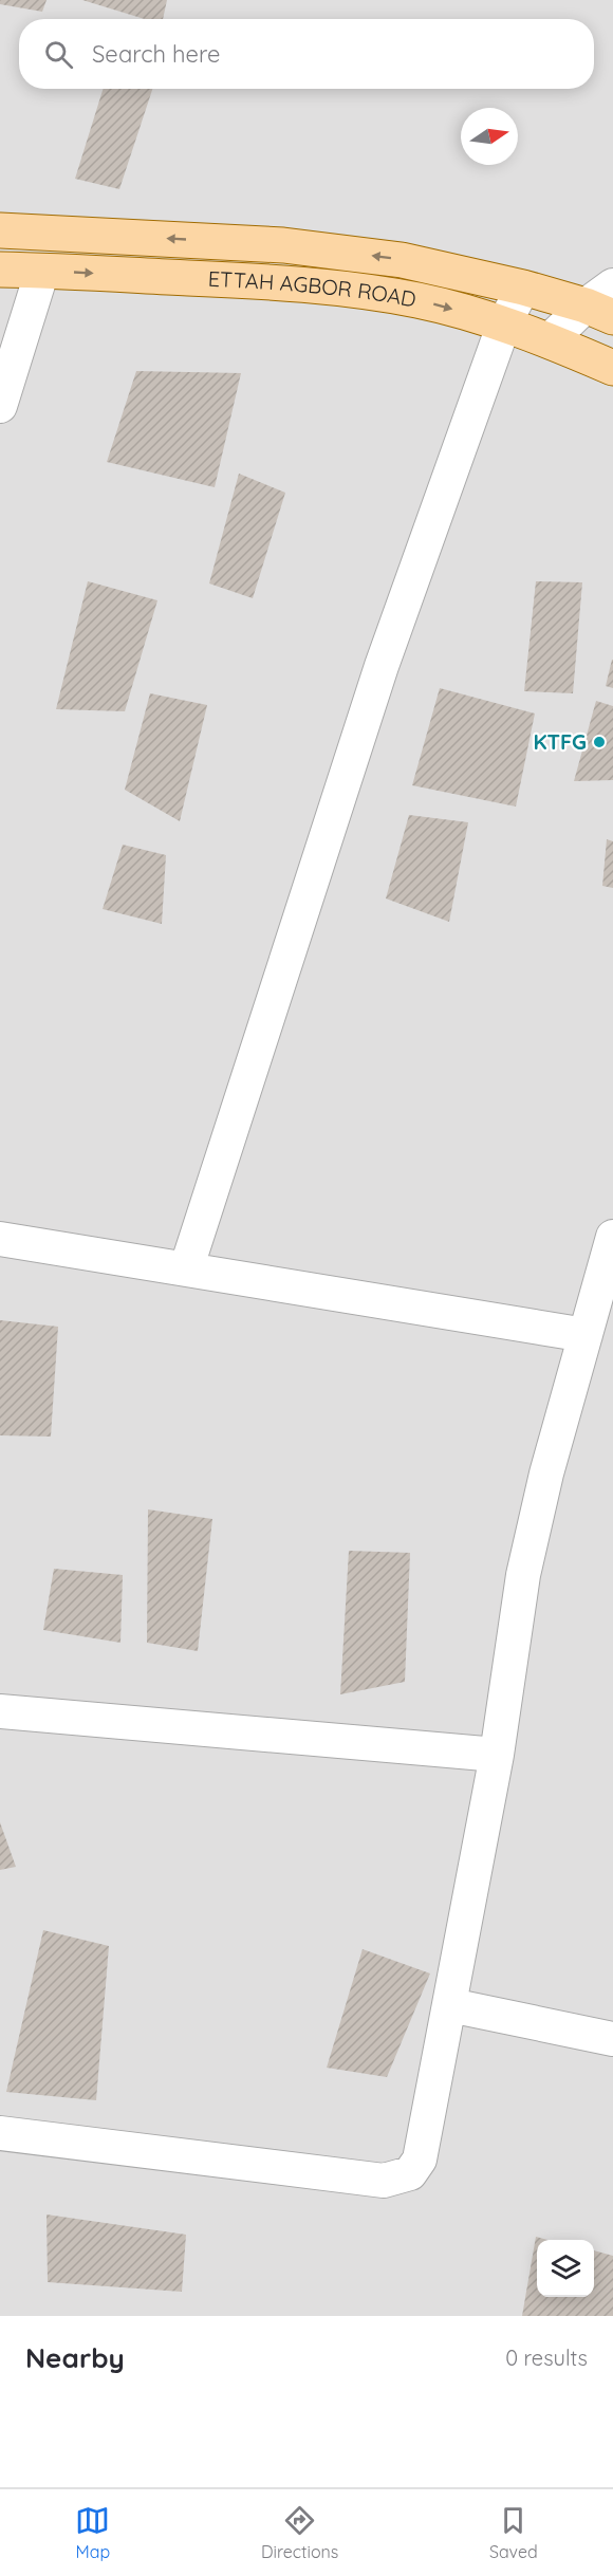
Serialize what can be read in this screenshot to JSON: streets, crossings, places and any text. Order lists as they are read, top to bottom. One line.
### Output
{"streets":{"main road":["ETTAH AGBOR ROAD"]},"places":["KTFG"],"north":"right","page":{"search":"Search here","heading":["Nearby","0 results"],"nav":["Map","Directions","Saved"]}}
